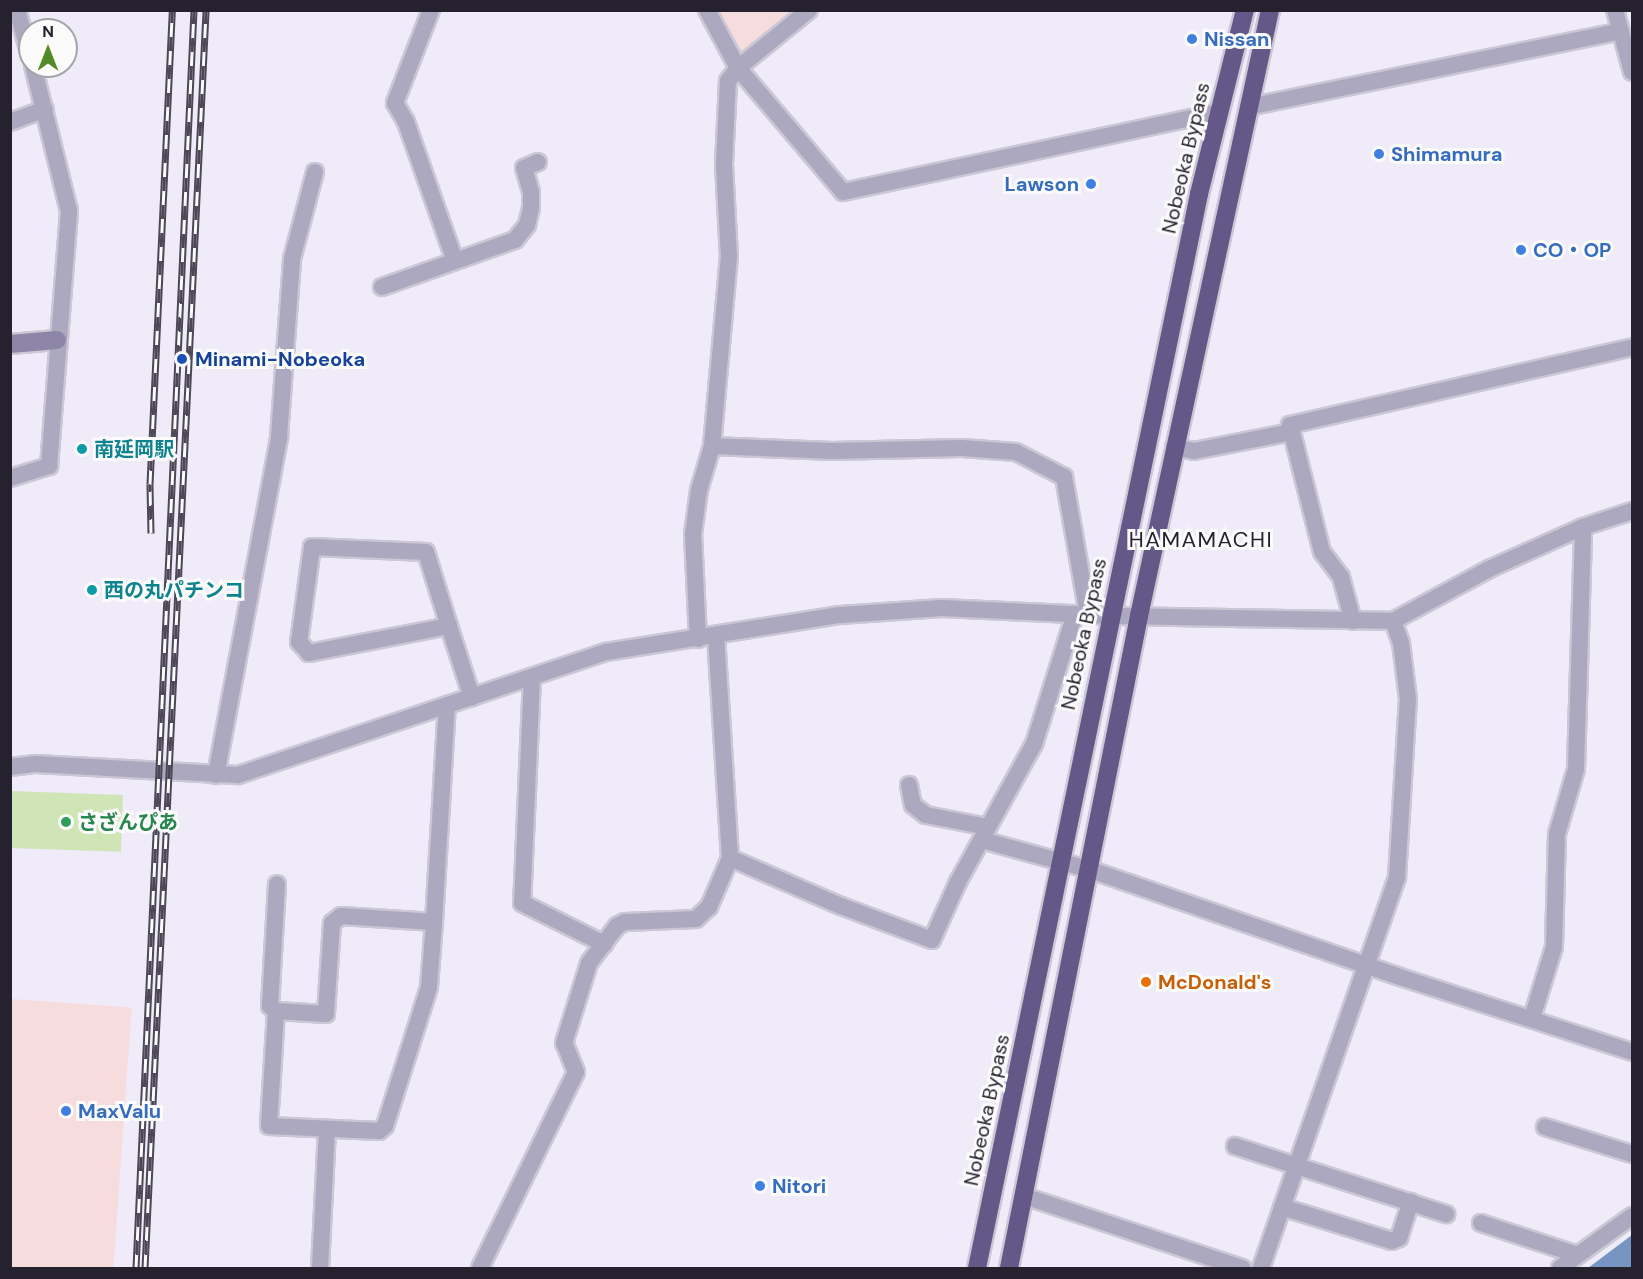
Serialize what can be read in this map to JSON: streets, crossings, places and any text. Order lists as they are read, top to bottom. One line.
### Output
{"streets":{"highway":["Nobeoka Bypass"]},"districts":["HAMAMACHI"],"places":["Nissan","Shimamura","Lawson","CO・OP","Minami-Nobeoka","南延岡駅","西の丸パチンコ","さざんぴあ","McDonald's","MaxValu","Nitori"],"north":"top"}
